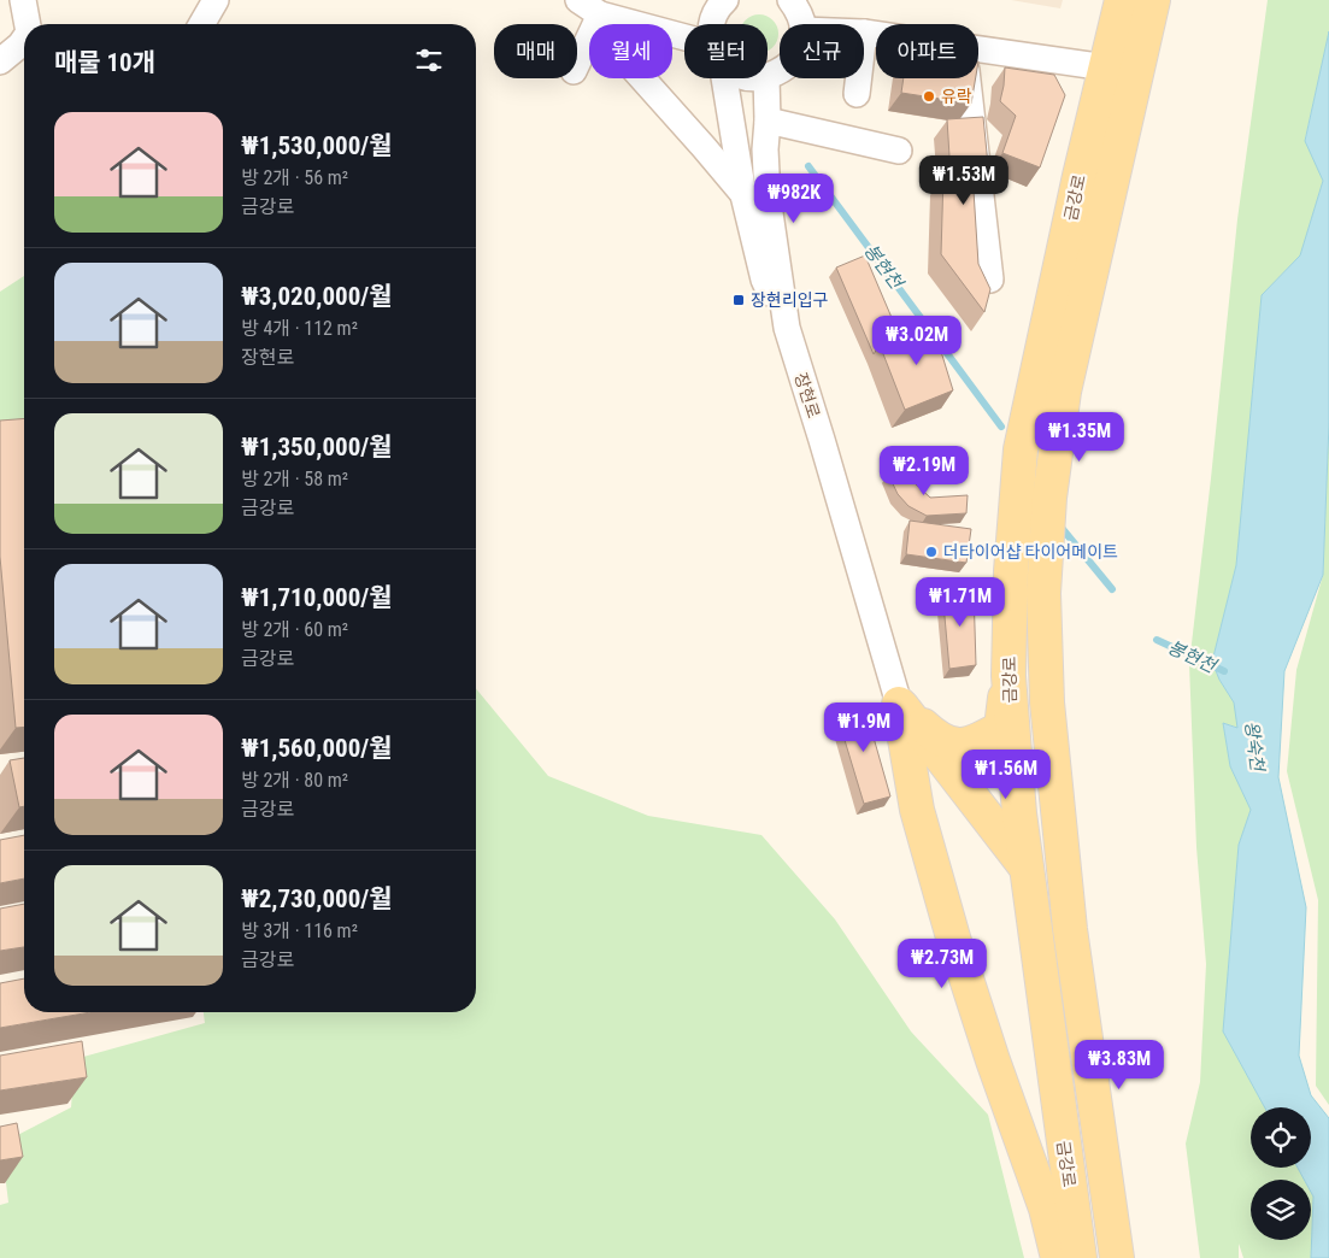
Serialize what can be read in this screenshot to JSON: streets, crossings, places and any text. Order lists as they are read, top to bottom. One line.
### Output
{"streets":{"main road":["금강로"],"street":["장현로"]},"water":["봉현천","왕숙천"],"places":{"other":["유락","더타이어샵 타이어메이트"],"transit":["장현리입구"]},"page":{"chip":["매매","월세","필터","신규","아파트"],"heading":"매물 10개","list":[{"name":"₩1,530,000/월","note":"방 2개 · 56 m² · 금강로"},{"name":"₩3,020,000/월","note":"방 4개 · 112 m² · 장현로"},{"name":"₩1,350,000/월","note":"방 2개 · 58 m² · 금강로"},{"name":"₩1,710,000/월","note":"방 2개 · 60 m² · 금강로"},{"name":"₩1,560,000/월","note":"방 2개 · 80 m² · 금강로"},{"name":"₩2,730,000/월","note":"방 3개 · 116 m² · 금강로"}],"price":["₩1.53M","₩982K","₩3.02M","₩1.35M","₩2.19M","₩1.71M","₩1.9M","₩1.56M","₩2.73M","₩3.83M"]}}
